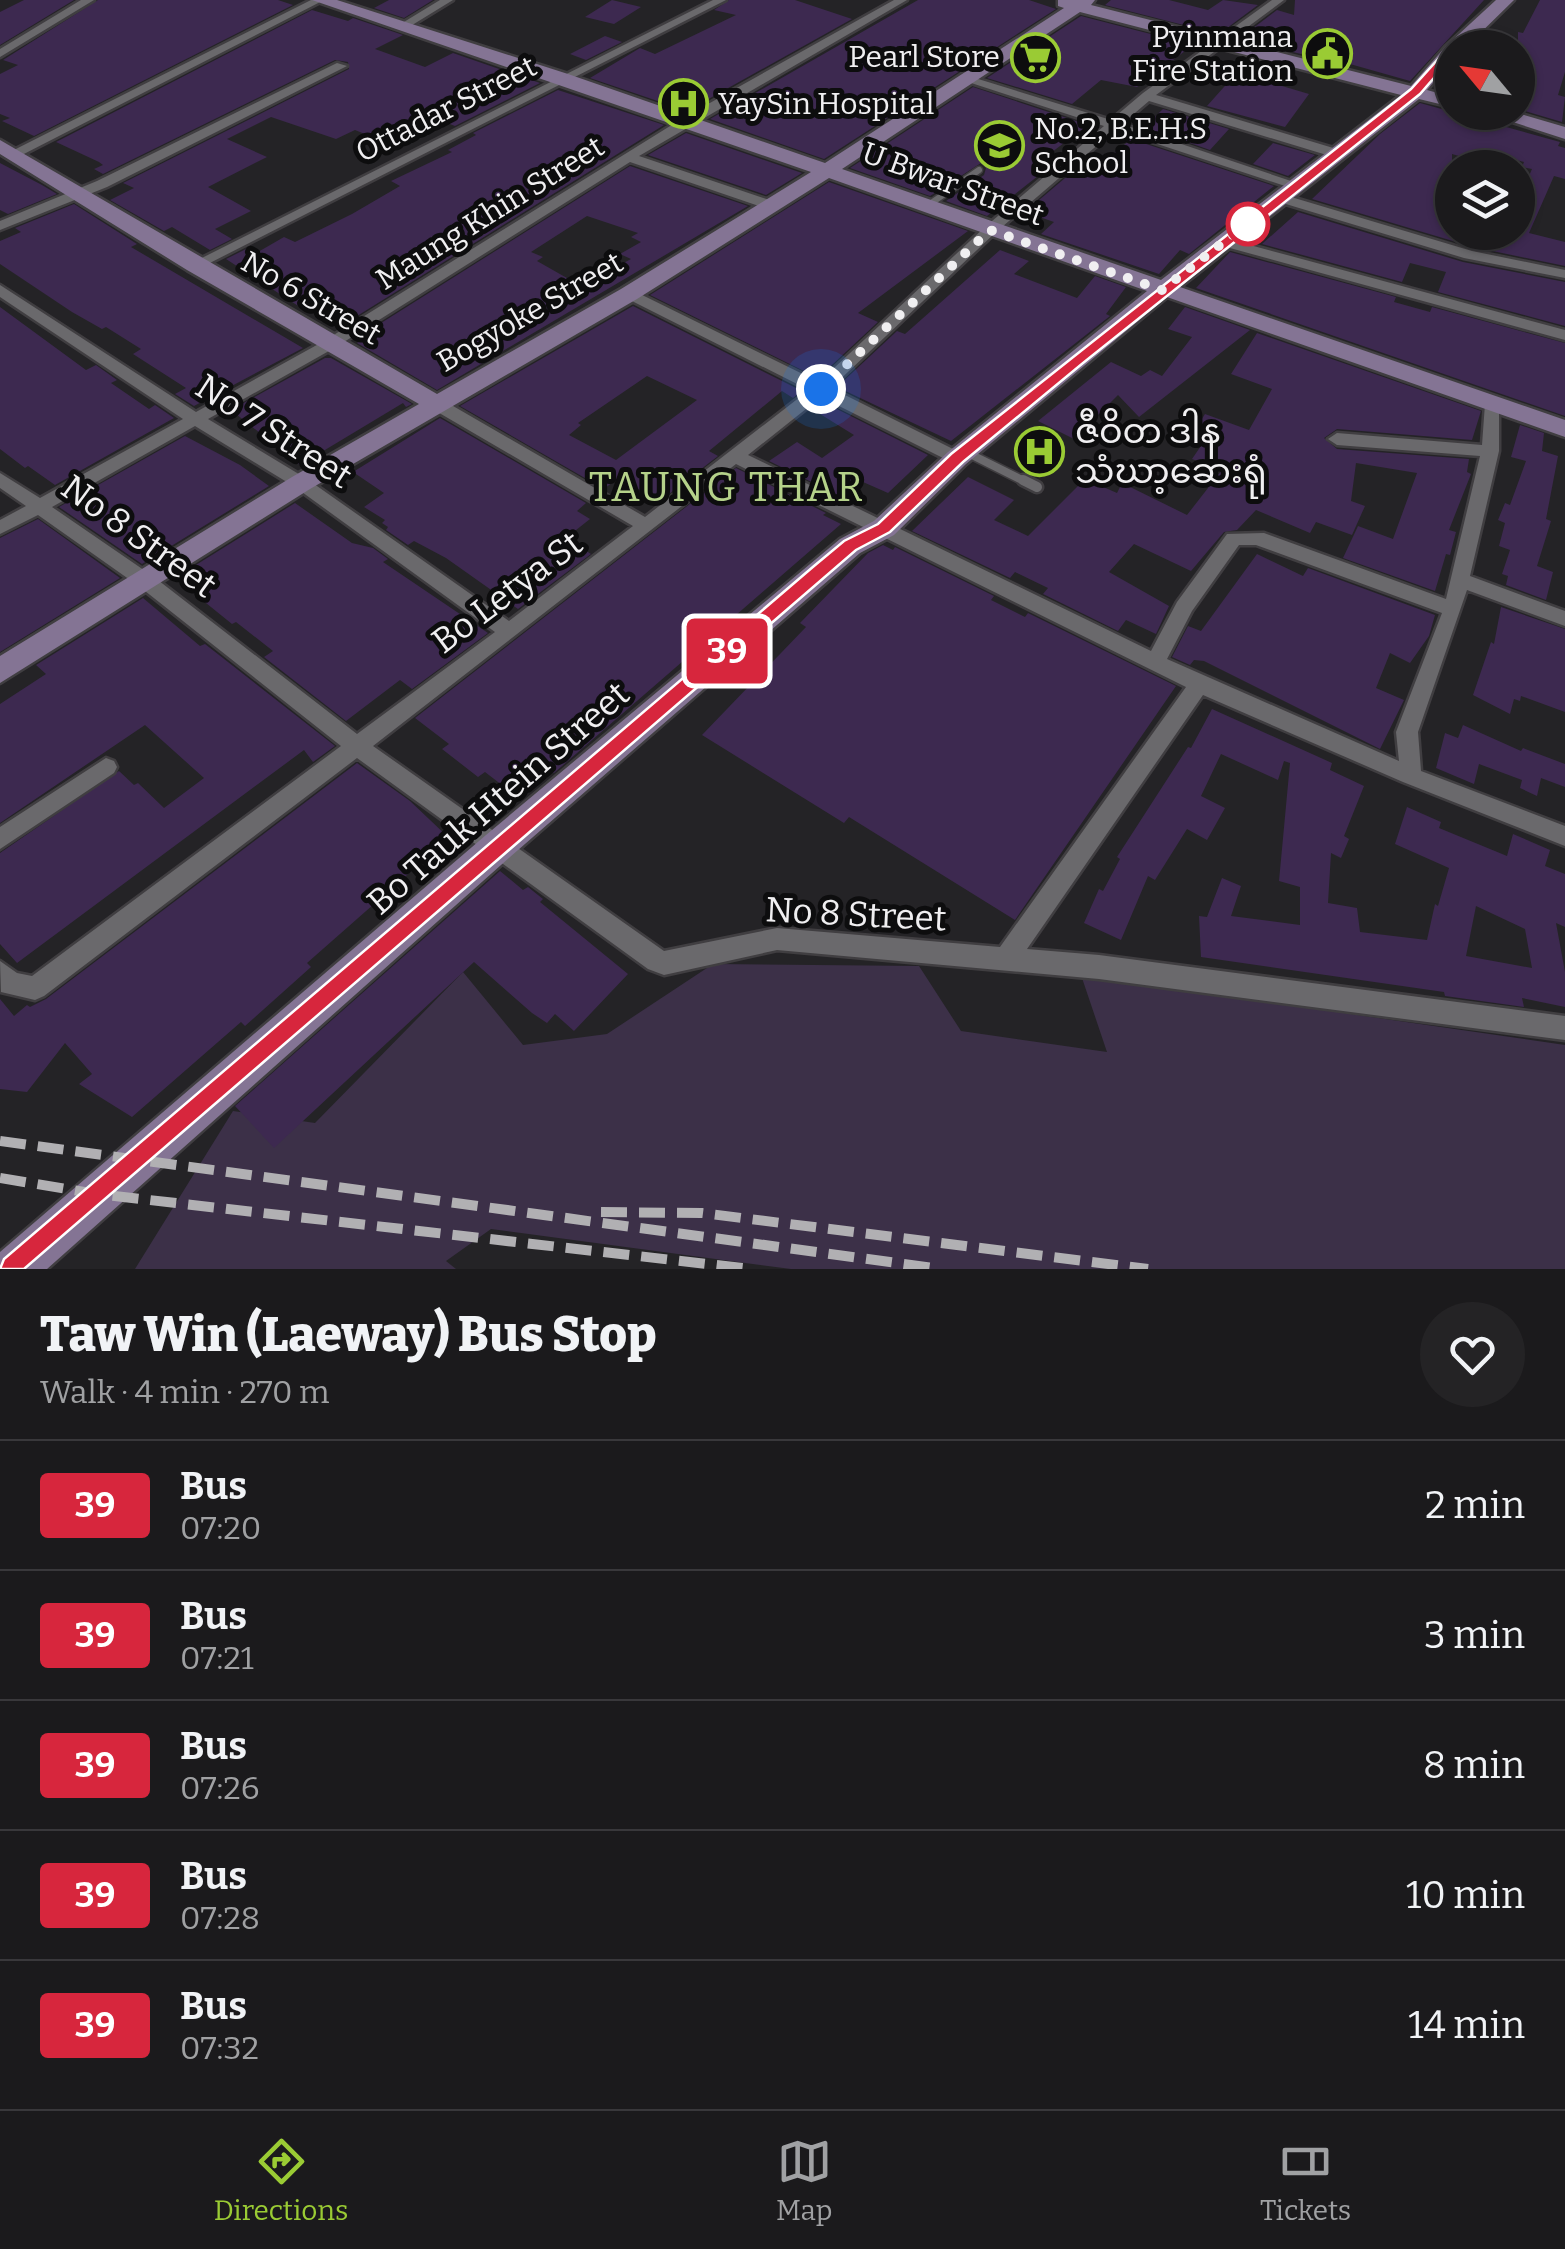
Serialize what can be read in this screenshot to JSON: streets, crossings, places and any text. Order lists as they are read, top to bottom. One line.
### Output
{"streets":{"street":["Ottadar Street","U Bwar Street","Maung Khin Street","No 6 Street","Bogyoke Street","No 7 Street","No 8 Street","Bo Letya St","Bo Tauk Htein Street"]},"crossings":[["Ottadar Street","U Bwar Street"],["Ottadar Street","No 6 Street"],["U Bwar Street","Maung Khin Street"],["U Bwar Street","Bogyoke Street"],["U Bwar Street","Bo Letya St"],["U Bwar Street","Bo Tauk Htein Street"],["Maung Khin Street","No 6 Street"],["Maung Khin Street","No 7 Street"],["Maung Khin Street","No 8 Street"],["No 6 Street","Bogyoke Street"],["No 6 Street","Bo Letya St"],["Bogyoke Street","No 7 Street"],["Bogyoke Street","No 8 Street"],["No 7 Street","Bo Letya St"],["No 8 Street","Bo Letya St"],["No 8 Street","Bo Tauk Htein Street"]],"districts":["TAUNG THAR"],"places":{"public building":["Pyinmana Fire Station"],"supermarket":["Pearl Store"],"hospital":["YaySin Hospital","ဇီဝိတ ဒါန သံဃာ့ဆေးရုံ"],"school or university":["No.2, B.E.H.S School"]},"lines":["bus line 39"],"north":"top left","page":{"on_map":"39","heading":["Taw Win (Laeway) Bus Stop","Walk · 4 min · 270 m"],"list":[{"mark":"39","name":"Bus","note":"07:20","value":"2 min"},{"mark":"39","name":"Bus","note":"07:21","value":"3 min"},{"mark":"39","name":"Bus","note":"07:26","value":"8 min"},{"mark":"39","name":"Bus","note":"07:28","value":"10 min"},{"mark":"39","name":"Bus","note":"07:32","value":"14 min"}],"tabs":["Directions","Map","Tickets"]}}
